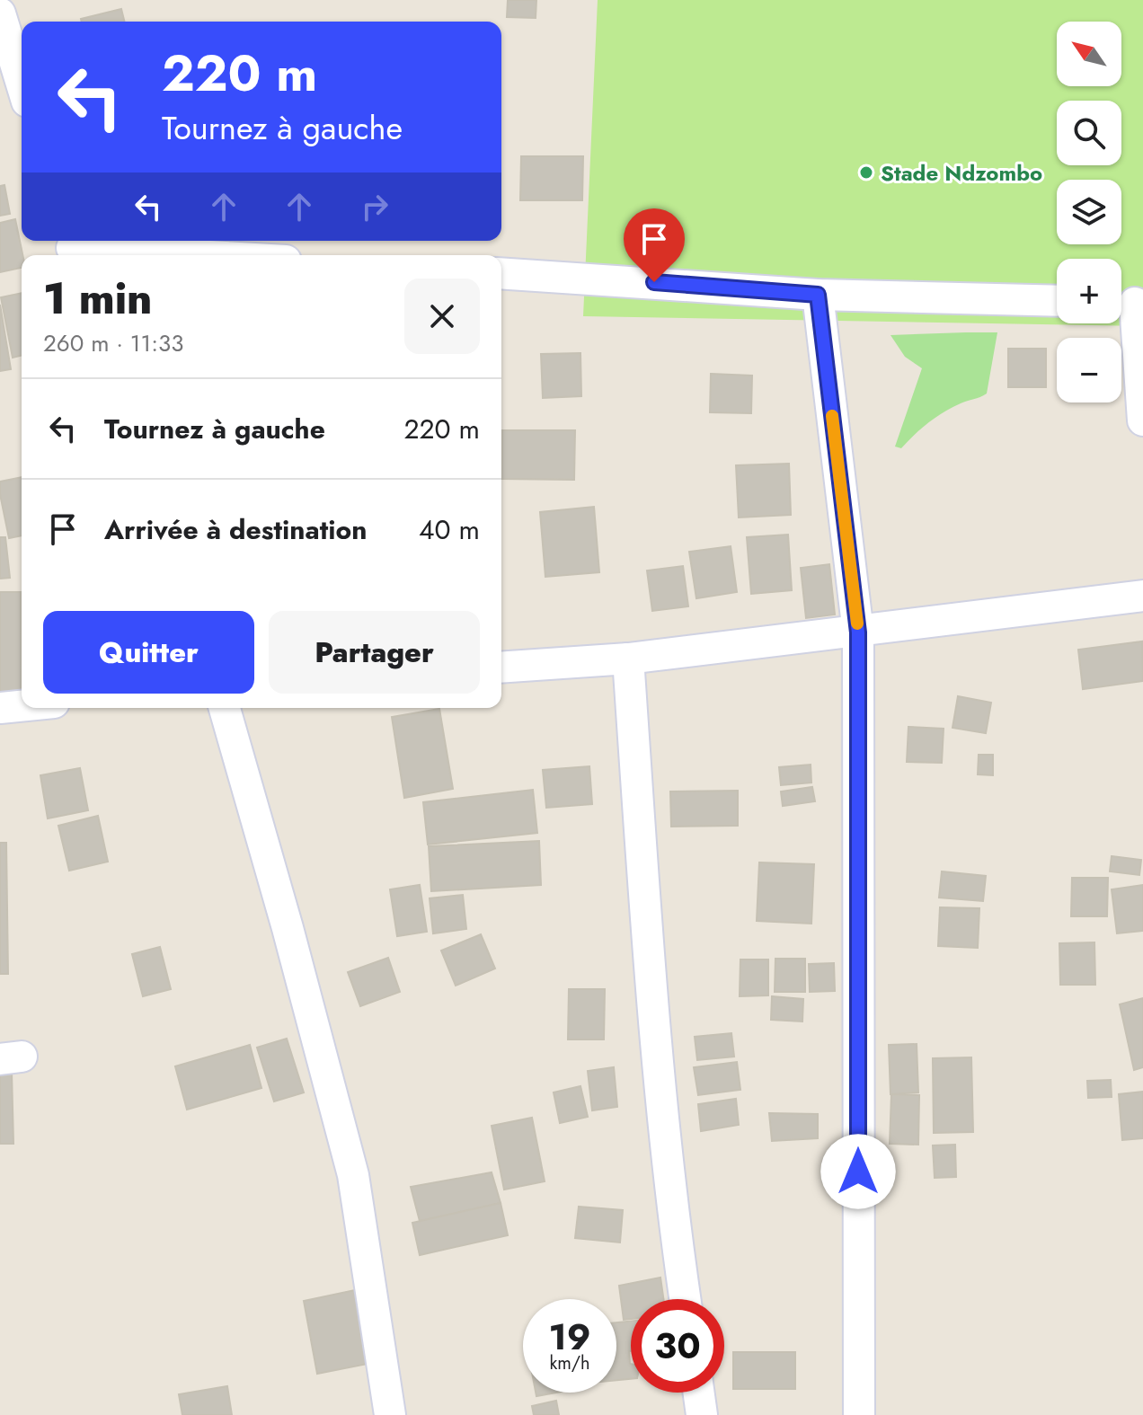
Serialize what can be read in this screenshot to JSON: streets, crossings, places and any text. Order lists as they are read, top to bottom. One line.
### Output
{"places":["Stade Ndzombo"],"north":"top left","page":{"map_buttons":["+","−"],"turn":["220 m","Tournez à gauche"],"heading":["1 min","260 m · 11:33"],"list":[{"name":"Tournez à gauche","value":"220 m"},{"name":"Arrivée à destination","value":"40 m"}],"buttons":["Quitter","Partager"],"speed":"19 km/h","limit":"30"}}
